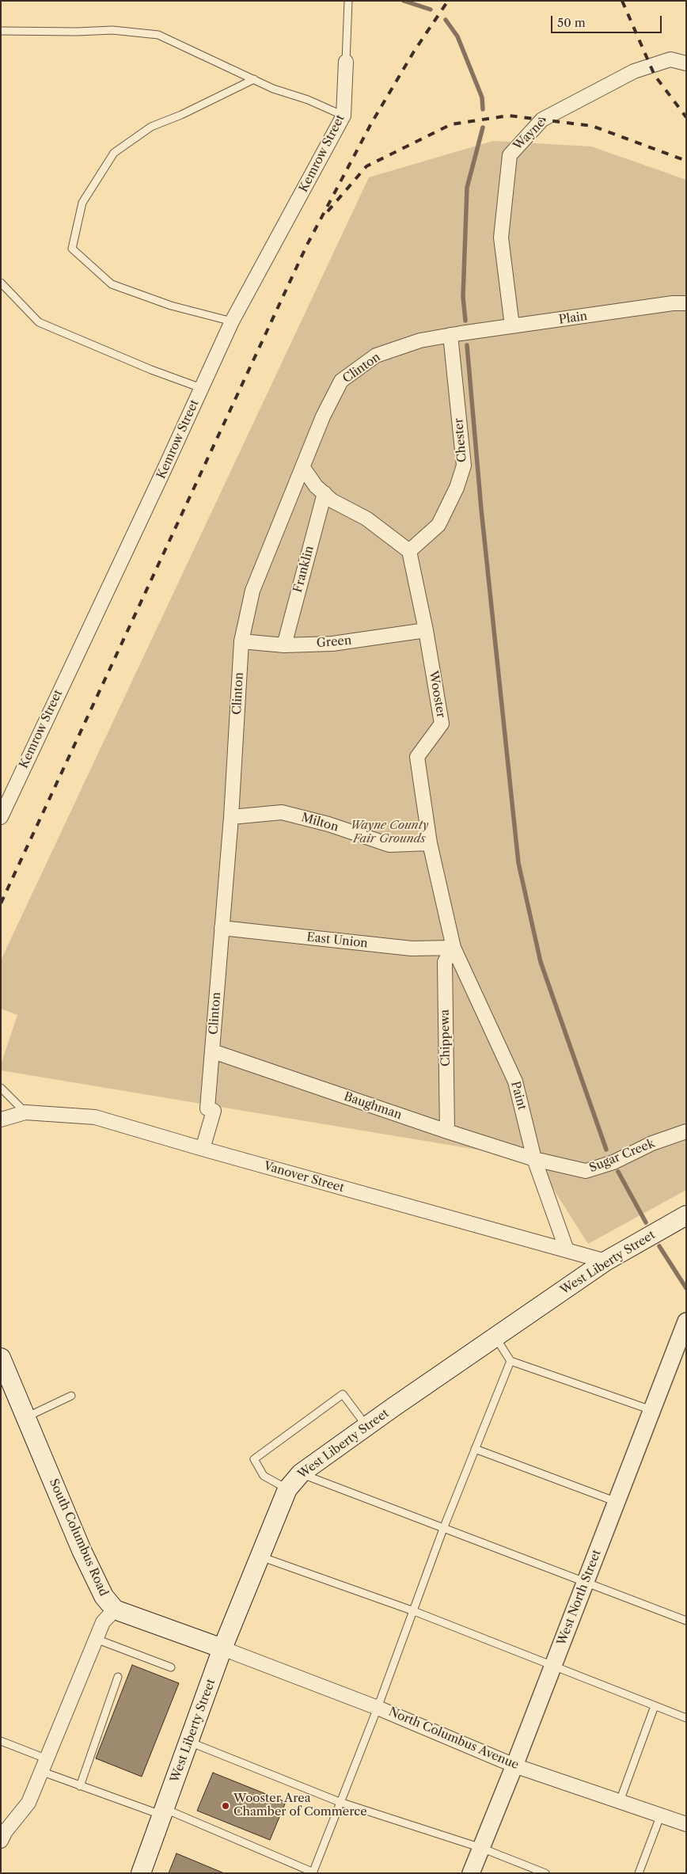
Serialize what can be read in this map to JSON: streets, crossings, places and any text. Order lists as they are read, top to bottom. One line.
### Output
{"streets":{"main road":["West Liberty Street","South Columbus Road"],"street":["Wayne","Kemrow Street","Plain","Clinton","Chester","Franklin","Green","Wooster","Milton","East Union","Chippewa","Paint","Baughman","Sugar Creek","Vanover Street","West North Street","North Columbus Avenue"]},"crossings":[["Wayne","Plain"],["Plain","Clinton"],["Plain","Chester"],["Clinton","Chester"],["Clinton","Green"],["Clinton","Milton"],["Clinton","East Union"],["Clinton","Baughman"],["Clinton","Vanover Street"],["Chester","Wooster"],["Franklin","Green"],["Green","Wooster"],["Wooster","Milton"],["Wooster","East Union"],["Wooster","Chippewa"],["Wooster","Paint"],["East Union","Chippewa"],["East Union","Paint"],["Chippewa","Paint"],["Chippewa","Baughman"],["Paint","Baughman"],["Paint","Sugar Creek"],["Paint","Vanover Street"],["Baughman","Sugar Creek"],["Vanover Street","West Liberty Street"],["West Liberty Street","South Columbus Road"],["West Liberty Street","North Columbus Avenue"],["South Columbus Road","North Columbus Avenue"],["West North Street","North Columbus Avenue"]],"parks":["Wayne County Fair Grounds"],"places":["Wooster Area Chamber of Commerce"],"scale_bar":"50 m"}
